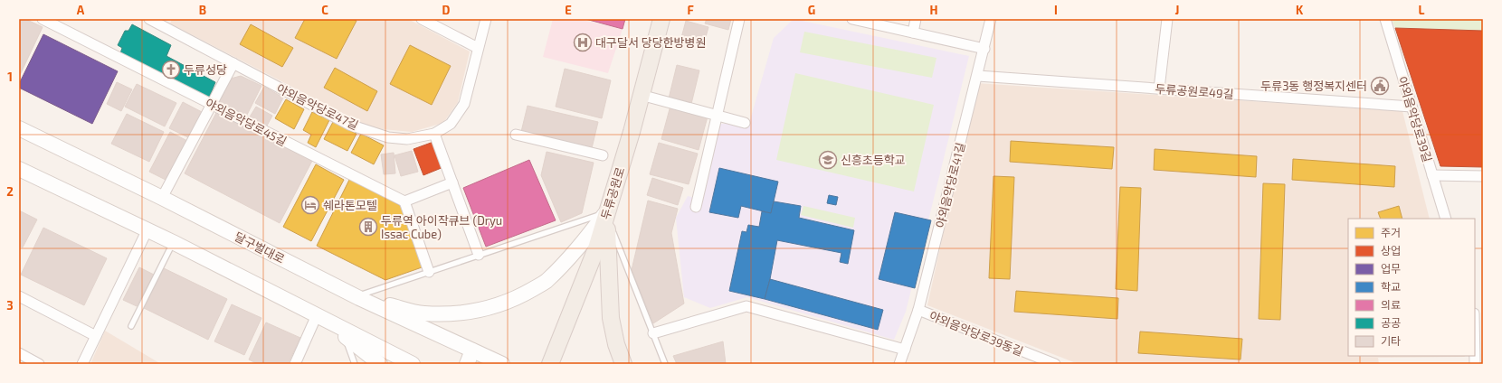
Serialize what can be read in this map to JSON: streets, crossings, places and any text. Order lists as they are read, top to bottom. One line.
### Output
{"streets":{"main road":["두류공원로","달구벌대로"],"street":["두류공원로49길","야외음악당로47길","야외음악당로39길","야외음악당로45길","야외음악당로41길","야외음악당로39동길"]},"crossings":[["두류공원로49길","야외음악당로39길"],["두류공원로49길","야외음악당로41길"],["야외음악당로41길","야외음악당로39동길"]],"places":{"hospital":["대구달서 당당한방병원"],"church":["두류성당"],"public building":["두류3동 행정복지센터"],"school or university":["신흥초등학교"],"hotel":["쉐라톤모텔"],"building":["두류역 아이작큐브 (Dryu Issac Cube)"]},"legend":["주거","상업","업무","학교","의료","공공","기타"],"grid":{"columns":["A","B","C","D","E","F","G","H","I","J","K","L"],"rows":["1","2","3"]}}
